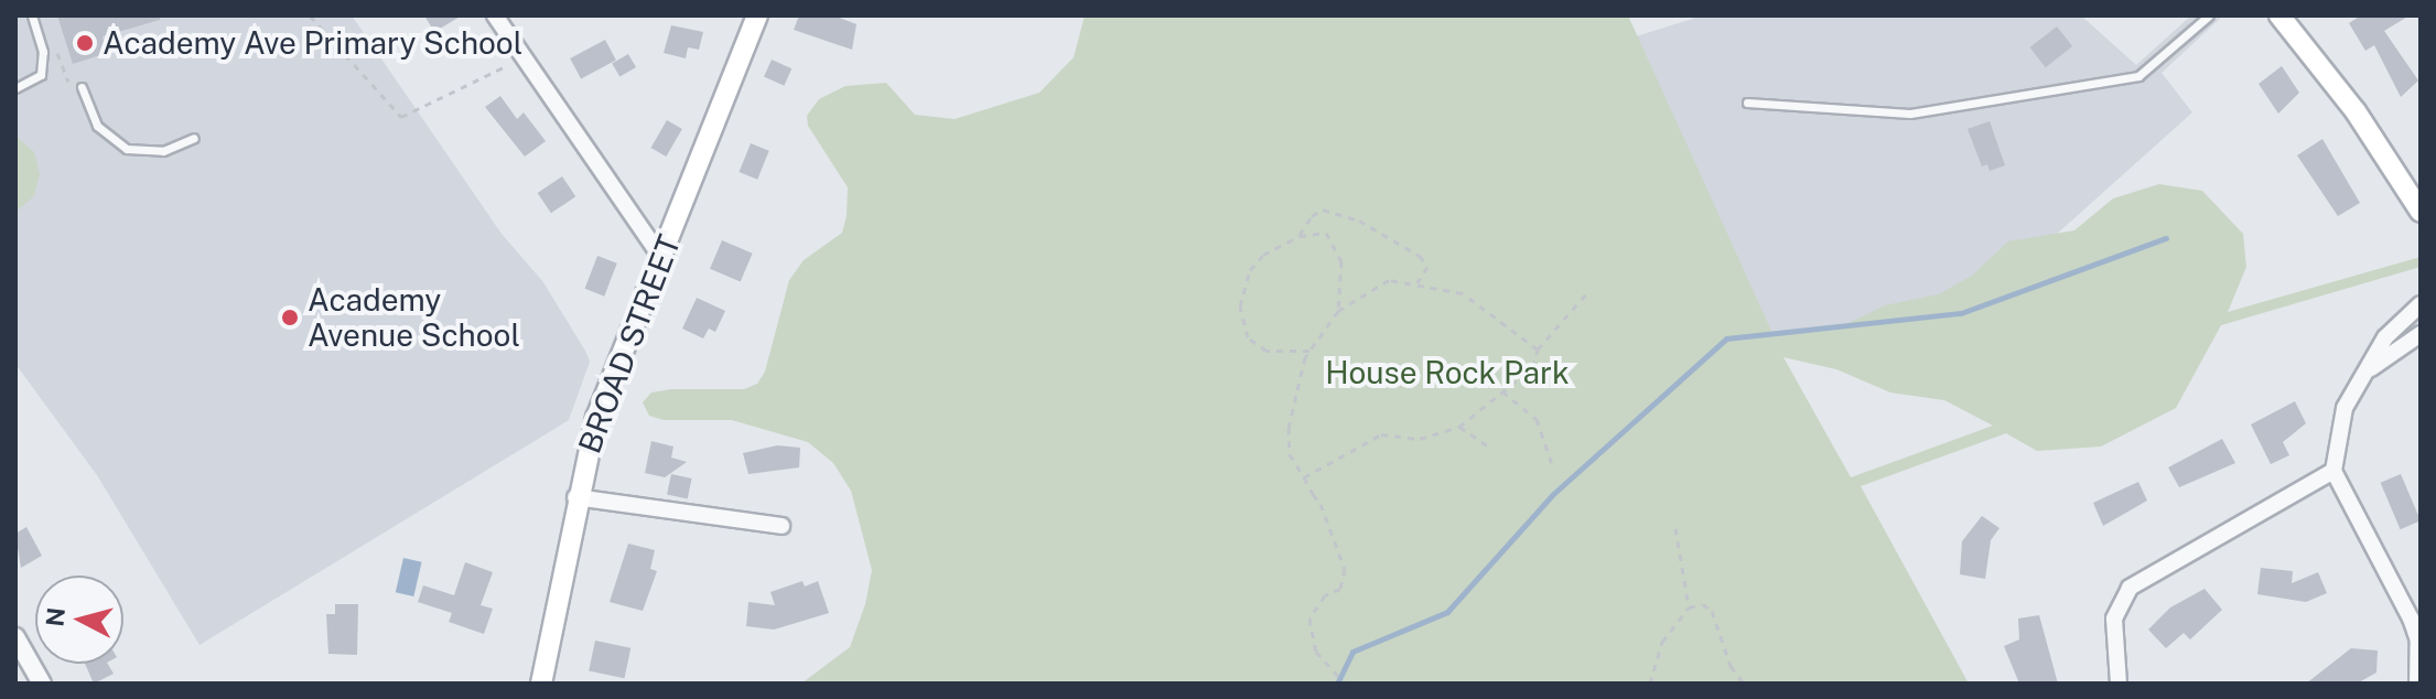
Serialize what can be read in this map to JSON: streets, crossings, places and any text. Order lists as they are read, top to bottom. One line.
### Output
{"streets":{"main road":["BROAD STREET"]},"parks":["House Rock Park"],"places":["Academy Ave Primary School","Academy Avenue School"],"north":"left"}
